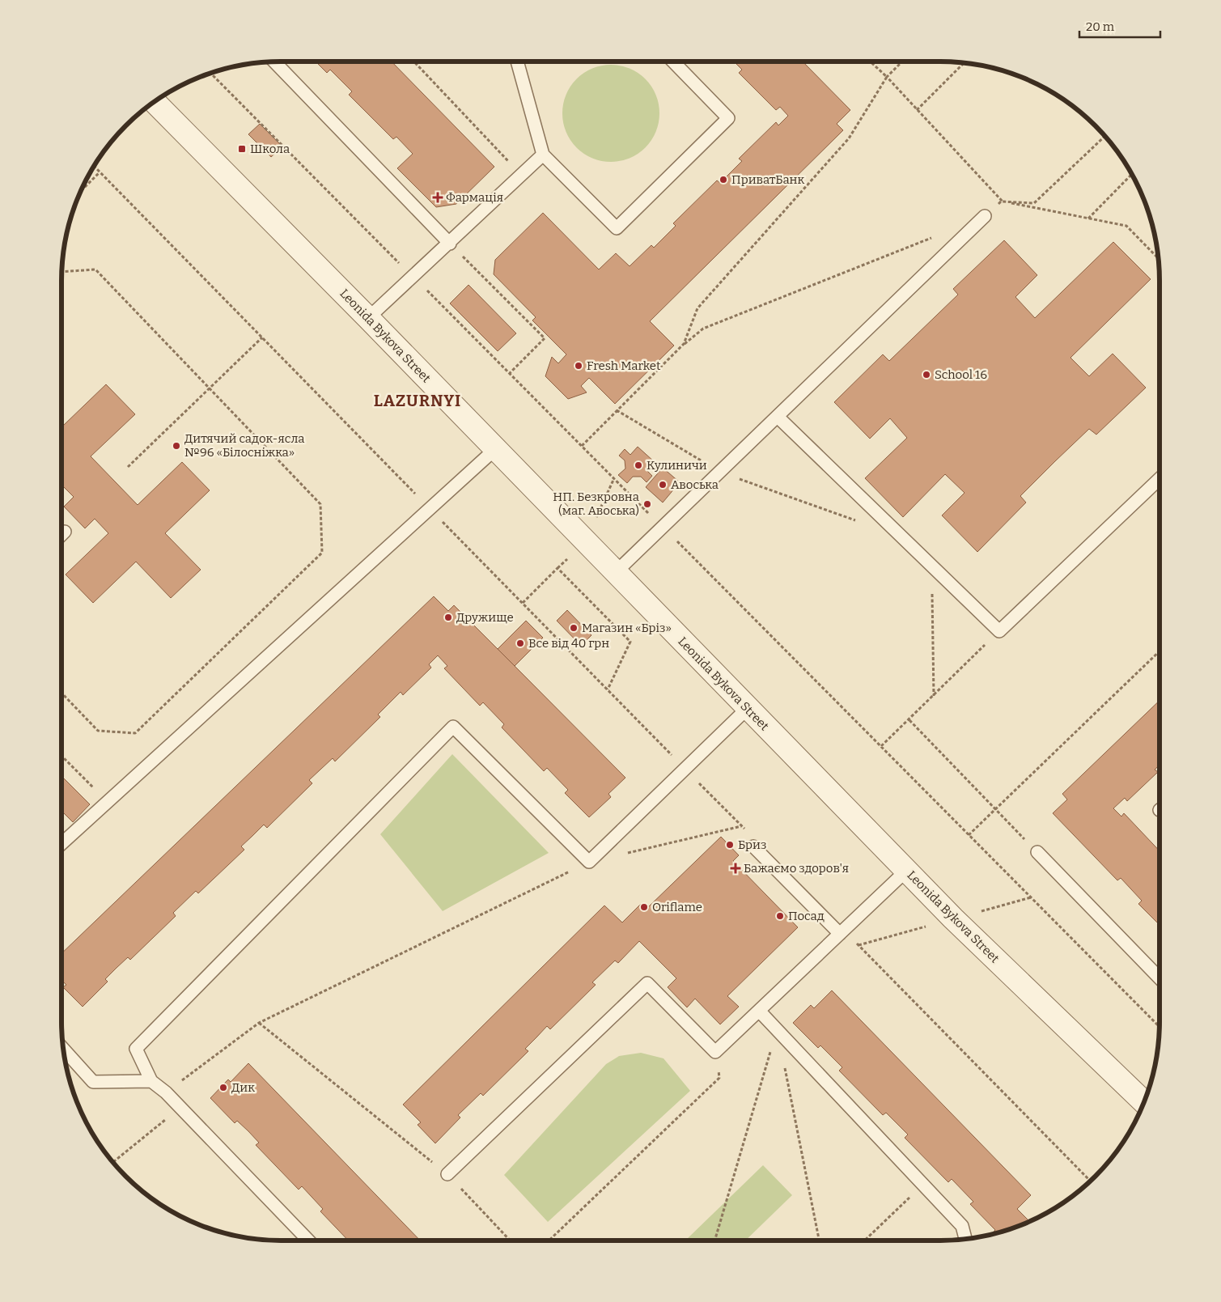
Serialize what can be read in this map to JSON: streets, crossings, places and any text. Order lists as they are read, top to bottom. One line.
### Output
{"streets":{"street":["Leonida Bykova Street"]},"districts":["LAZURNYI"],"places":{"transit":["Школа"],"other":["ПриватБанк","Fresh Market","School 16","Дитячий садок-ясла №96 «Білосніжка»","Кулиничи","Авоська","НП. Безкровна (маг. Авоська)","Дружище","Магазин «Бріз»","Все від 40 грн","Бриз","Oriflame","Посад","Дик"],"health":["Фармація","Бажаємо здоров'я"]},"scale_bar":"20 m"}
